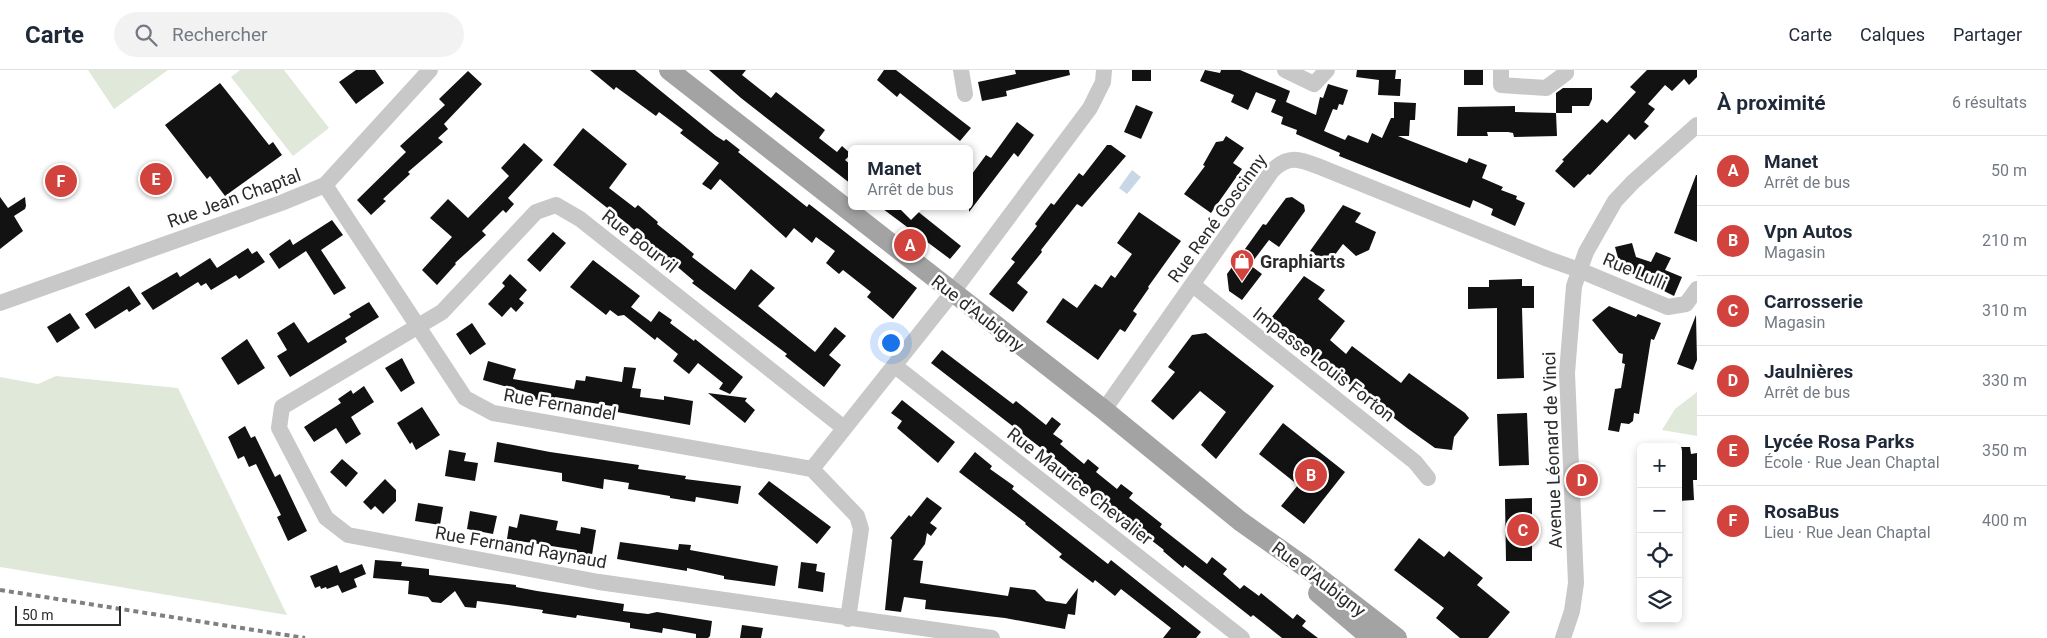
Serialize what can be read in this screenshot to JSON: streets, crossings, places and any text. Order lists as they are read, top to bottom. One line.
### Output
{"streets":{"main road":["Rue d'Aubigny"],"street":["Rue Jean Chaptal","Rue René Goscinny","Rue Bourvil","Rue Lulli","Impasse Louis Forton","Rue Fernandel","Avenue Léonard de Vinci","Rue Maurice Chevalier","Rue Fernand Raynaud"]},"crossings":[["Rue Jean Chaptal","Rue Fernandel"],["Rue René Goscinny","Rue Lulli"],["Rue René Goscinny","Rue d'Aubigny"],["Rue René Goscinny","Impasse Louis Forton"],["Rue René Goscinny","Avenue Léonard de Vinci"],["Rue Bourvil","Rue Fernandel"],["Rue Bourvil","Rue Fernand Raynaud"],["Rue Lulli","Avenue Léonard de Vinci"],["Rue Fernandel","Rue Fernand Raynaud"]],"places":{"shop":["Graphiarts"]},"scale_bar":"50 m","page":{"header":"Carte","search":"Rechercher","nav":["Carte","Calques","Partager"],"heading":["À proximité","6 résultats"],"list":[{"mark":"A","name":"Manet","note":"Arrêt de bus","value":"50 m"},{"mark":"B","name":"Vpn Autos","note":"Magasin","value":"210 m"},{"mark":"C","name":"Carrosserie","note":"Magasin","value":"310 m"},{"mark":"D","name":"Jaulnières","note":"Arrêt de bus","value":"330 m"},{"mark":"E","name":"Lycée Rosa Parks","note":"École · Rue Jean Chaptal","value":"350 m"},{"mark":"F","name":"RosaBus","note":"Lieu · Rue Jean Chaptal","value":"400 m"}],"popup":["Manet","Arrêt de bus"],"pins":["E","F","A","B","D","C"],"map_buttons":["+","−"],"scale":"50 m"}}
